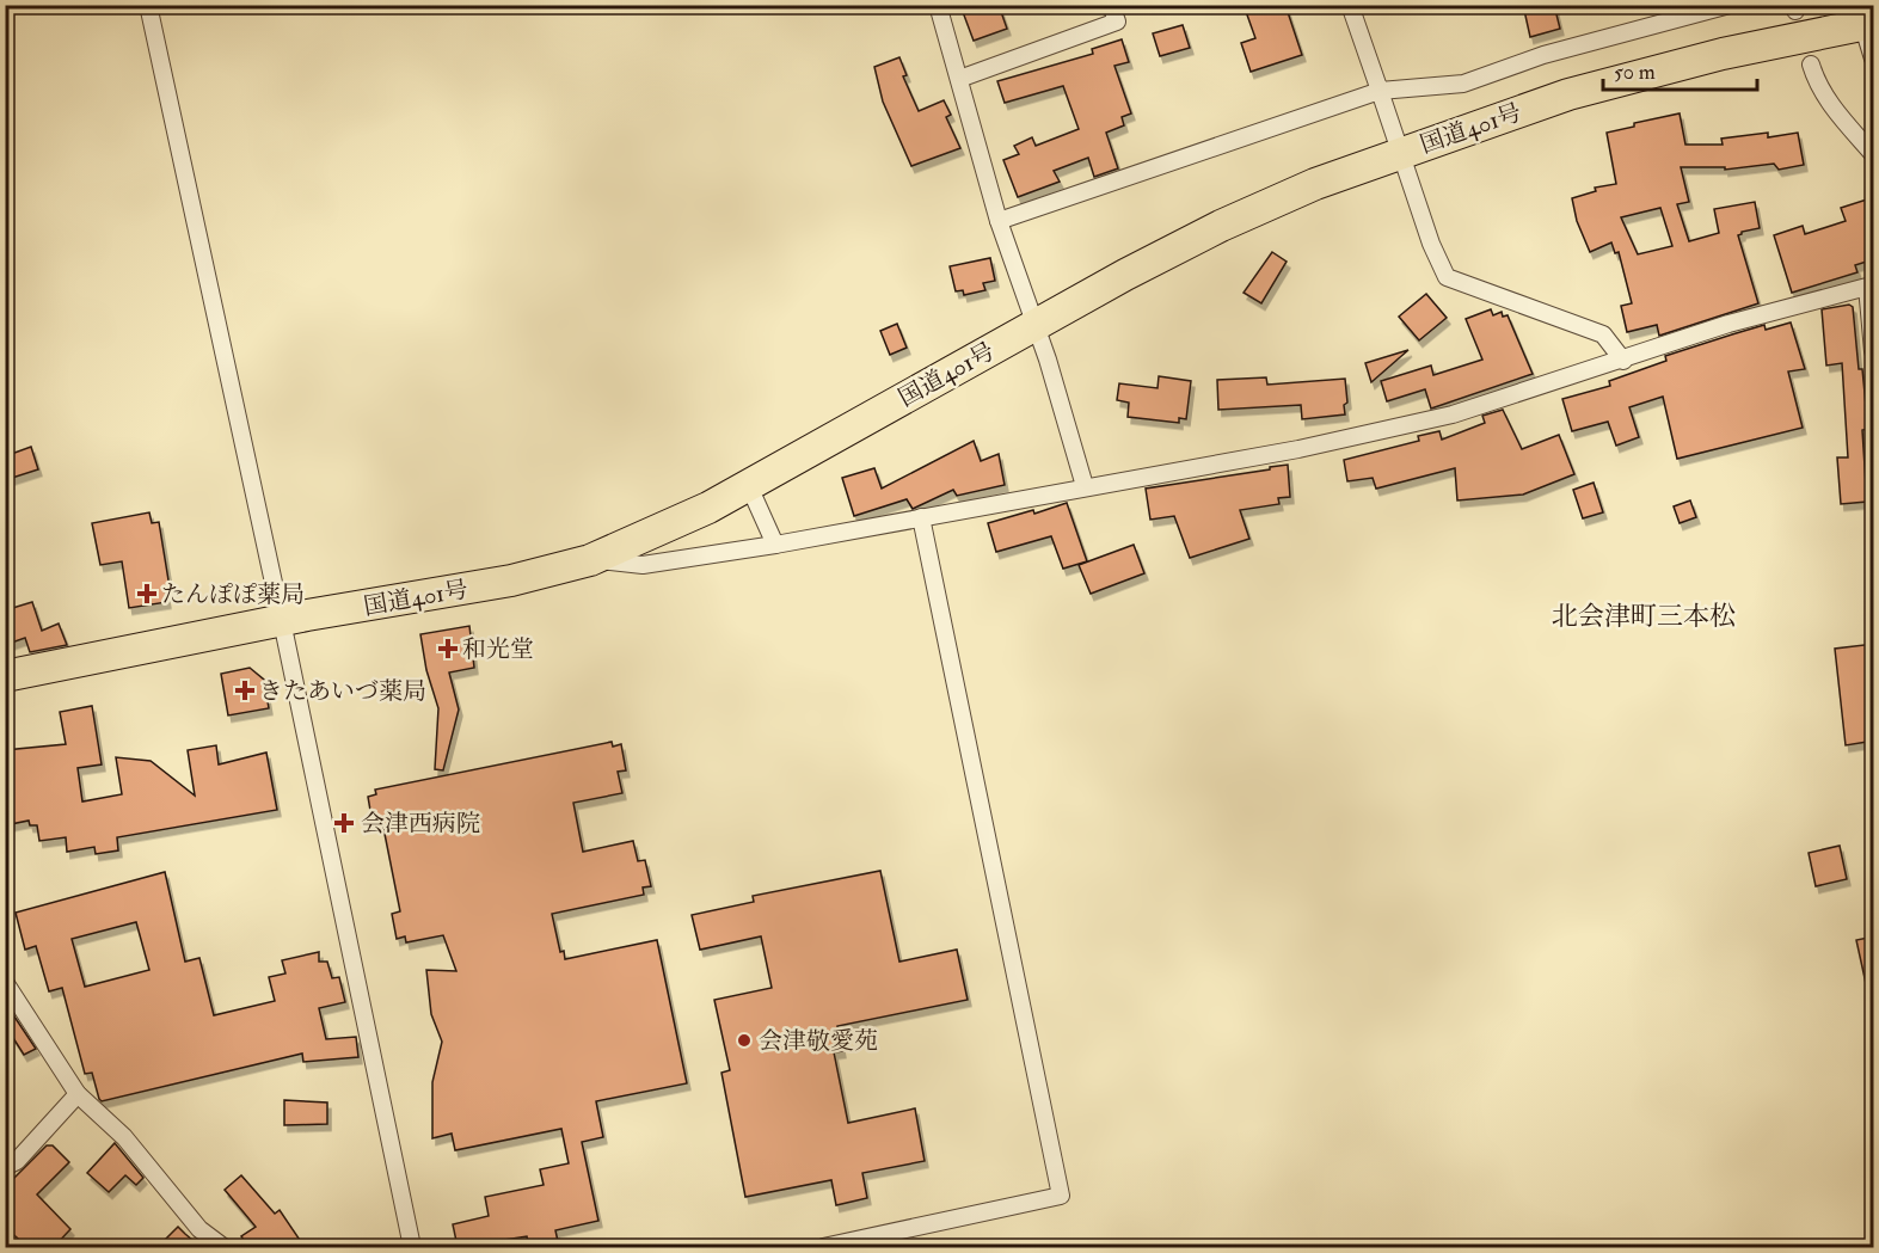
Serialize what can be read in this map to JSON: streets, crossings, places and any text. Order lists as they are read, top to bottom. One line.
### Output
{"streets":{"highway":["国道401号"]},"districts":["北会津町三本松"],"places":{"health":["たんぽぽ薬局","和光堂","きたあいづ薬局","会津西病院"],"other":["会津敬愛苑"]},"scale_bar":"50 m"}
